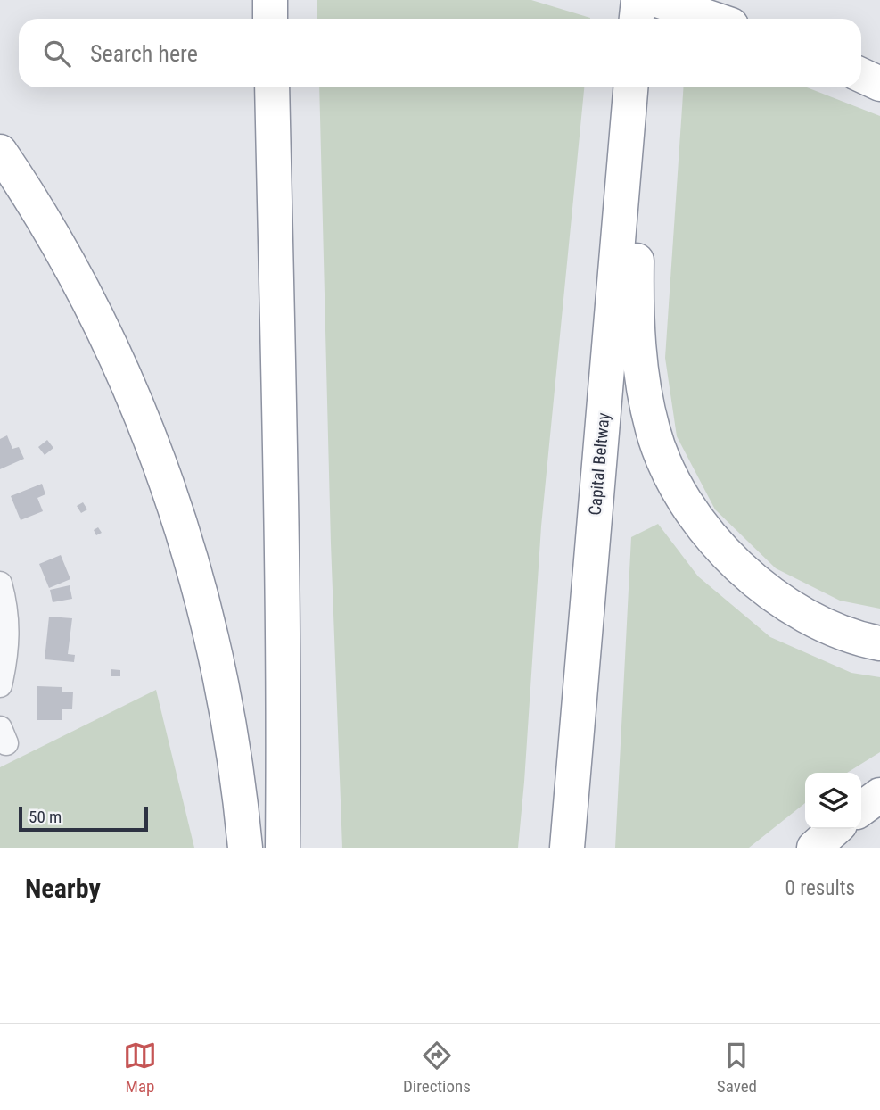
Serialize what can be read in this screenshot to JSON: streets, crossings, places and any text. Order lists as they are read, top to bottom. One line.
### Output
{"streets":{"highway":["Capital Beltway"]},"scale_bar":"50 m","page":{"search":"Search here","scale":"50 m","heading":["Nearby","0 results"],"nav":["Map","Directions","Saved"]}}
